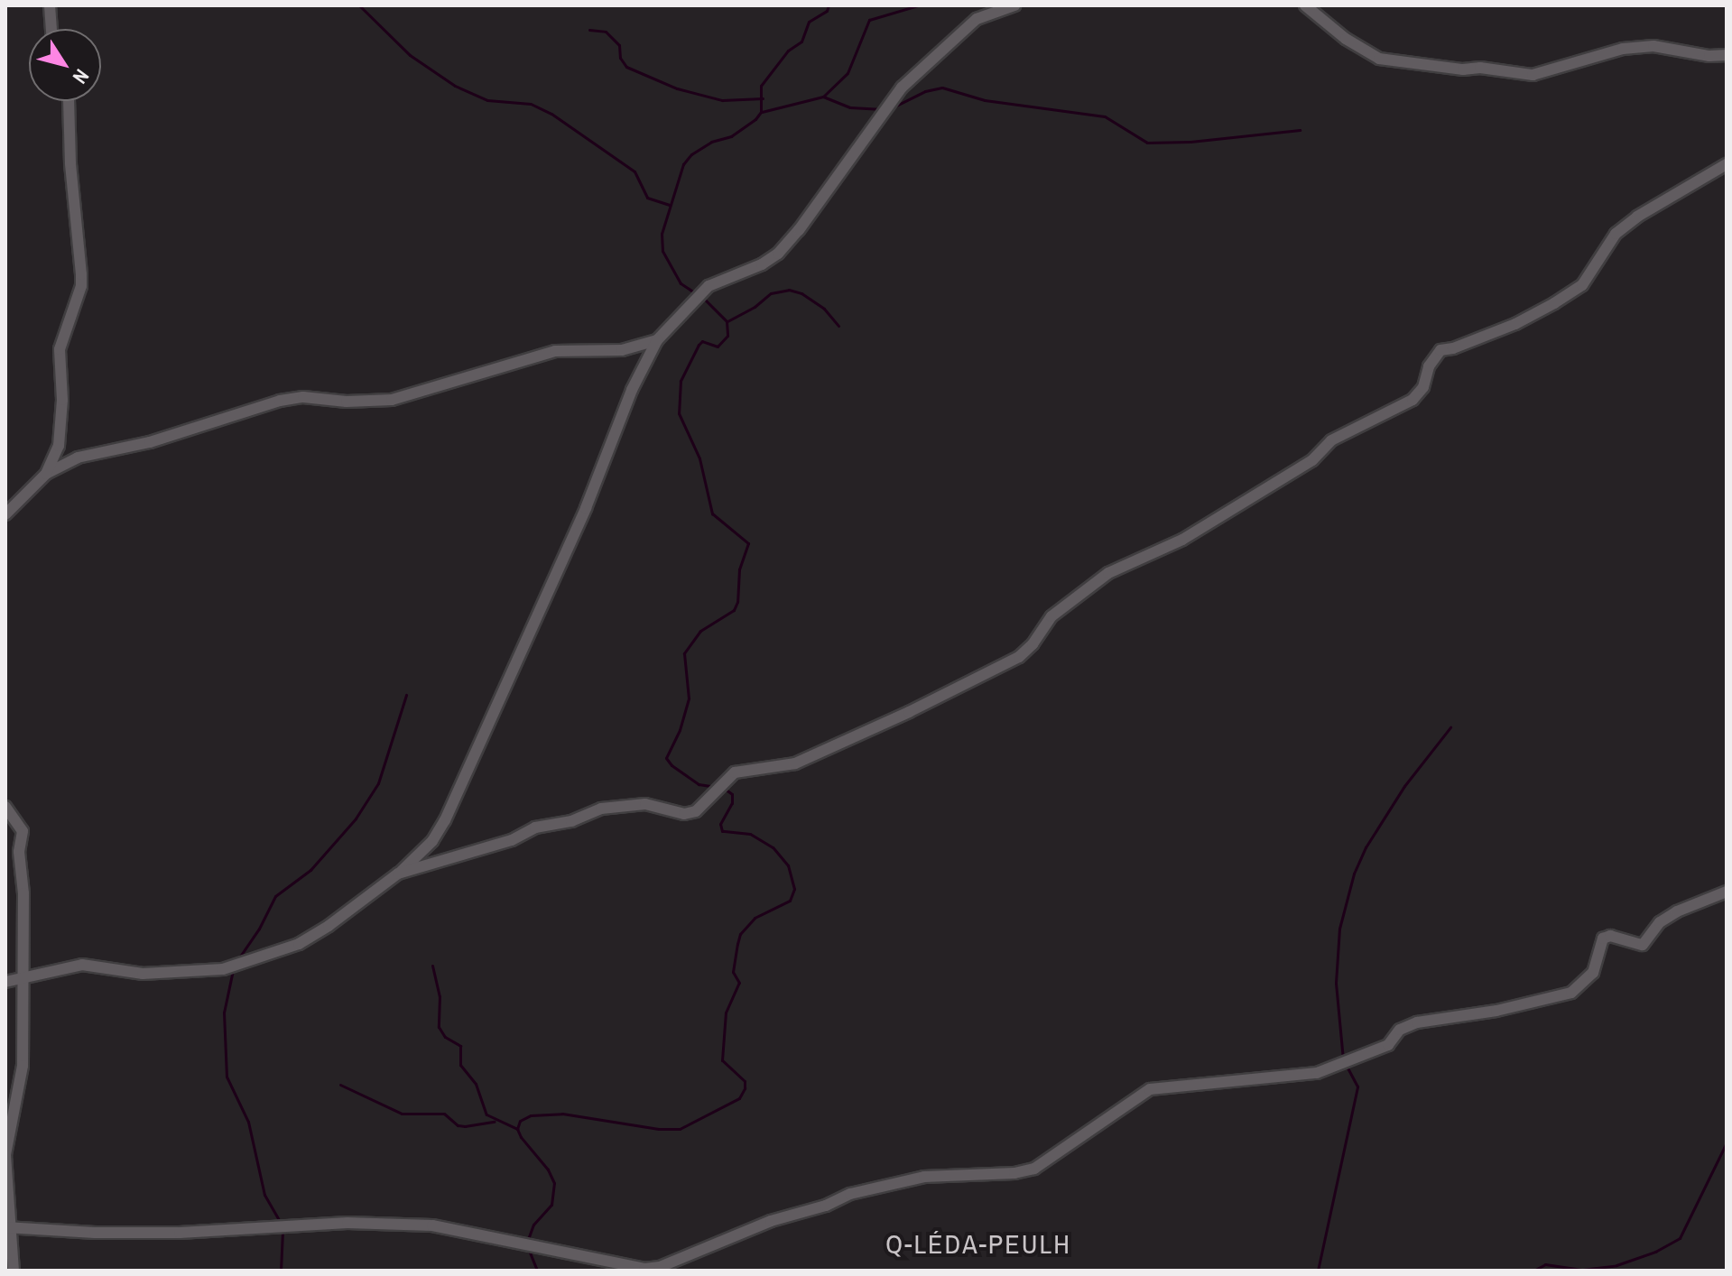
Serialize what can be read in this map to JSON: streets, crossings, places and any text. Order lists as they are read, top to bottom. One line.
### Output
{"districts":["Q-LÉDA-PEULH"],"north":"bottom right"}
